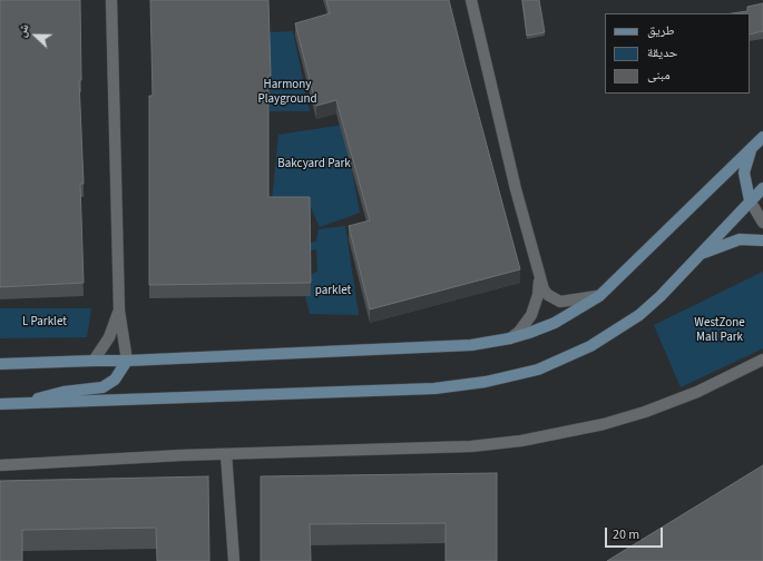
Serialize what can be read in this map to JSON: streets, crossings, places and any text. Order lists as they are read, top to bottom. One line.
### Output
{"parks":["Harmony Playground","Bakcyard Park","parklet","L Parklet","WestZone Mall Park"],"legend":["طريق","حديقة","مبنى"],"scale_bar":"20 m","north":"left"}
